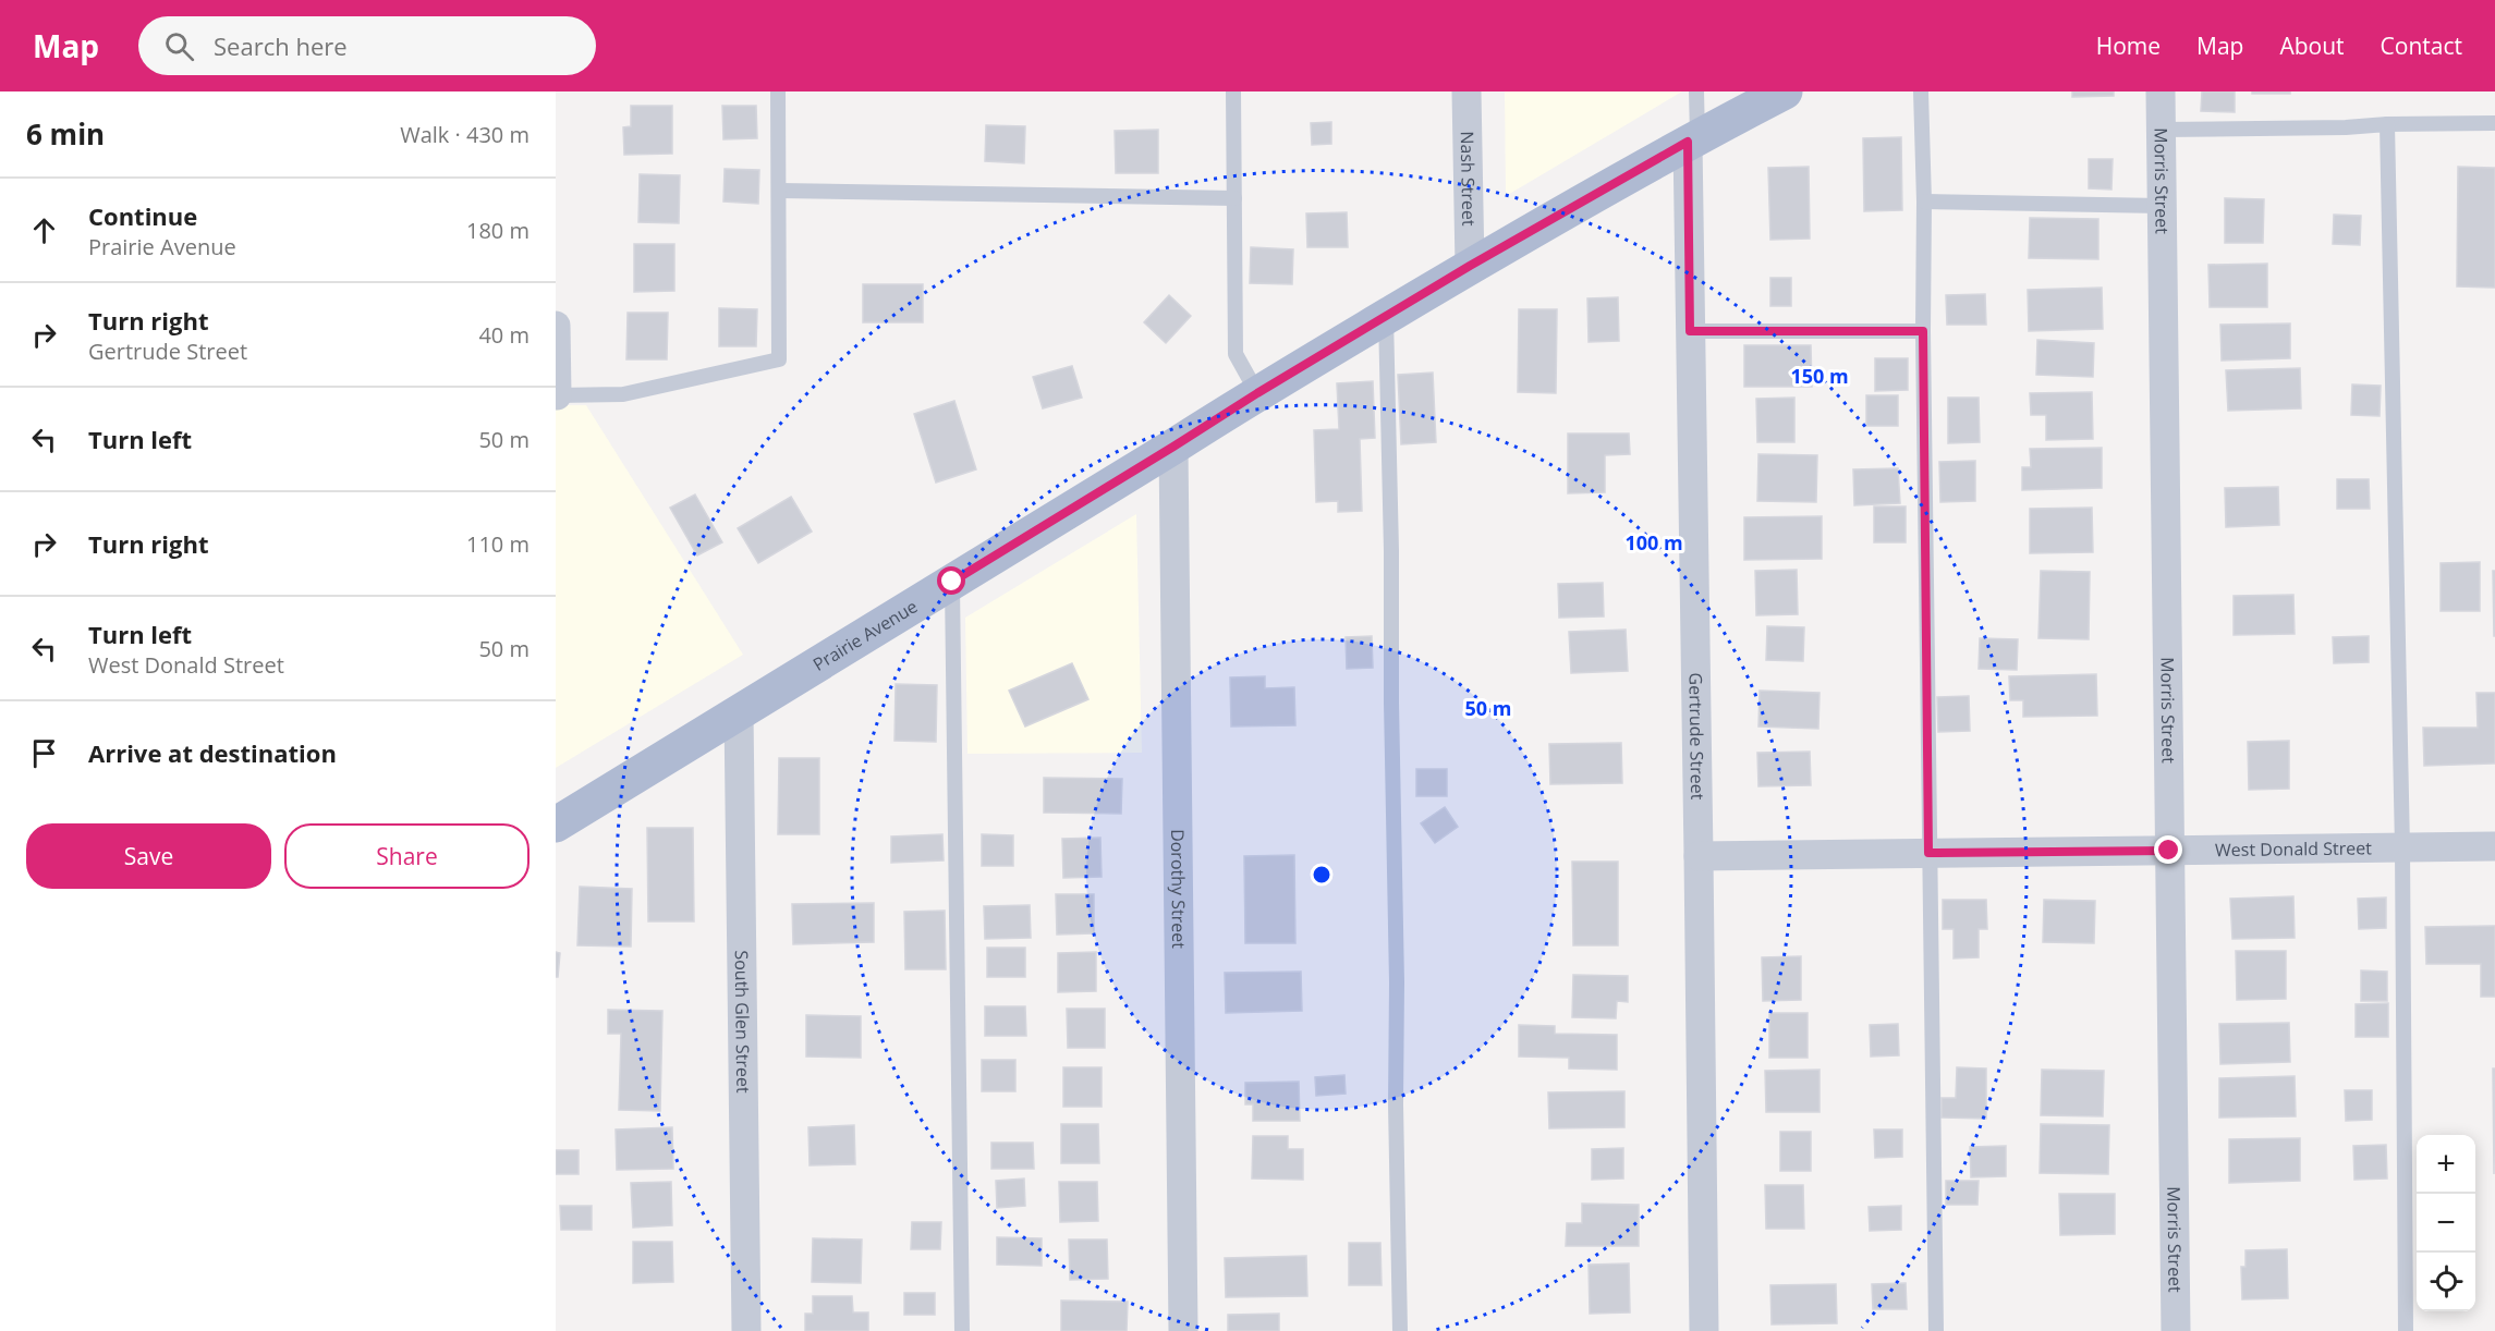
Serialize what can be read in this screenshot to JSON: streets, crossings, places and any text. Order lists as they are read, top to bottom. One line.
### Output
{"streets":{"main road":["Prairie Avenue"],"street":["Nash Street","Morris Street","Gertrude Street","West Donald Street","Dorothy Street","South Glen Street"]},"crossings":[["Nash Street","Prairie Avenue"],["Morris Street","West Donald Street"],["Prairie Avenue","Gertrude Street"],["Prairie Avenue","Dorothy Street"],["Prairie Avenue","South Glen Street"],["Gertrude Street","West Donald Street"]],"page":{"header":"Map","search":"Search here","nav":["Home","Map","About","Contact"],"heading":["6 min","Walk · 430 m"],"list":[["Continue","Prairie Avenue","180 m"],["Turn right","Gertrude Street","40 m"],["Turn left","50 m"],["Turn right","110 m"],["Turn left","West Donald Street","50 m"],"Arrive at destination"],"buttons":["Save","Share"],"map_buttons":["+","−"]},"rings":["150 m","100 m","50 m"]}
